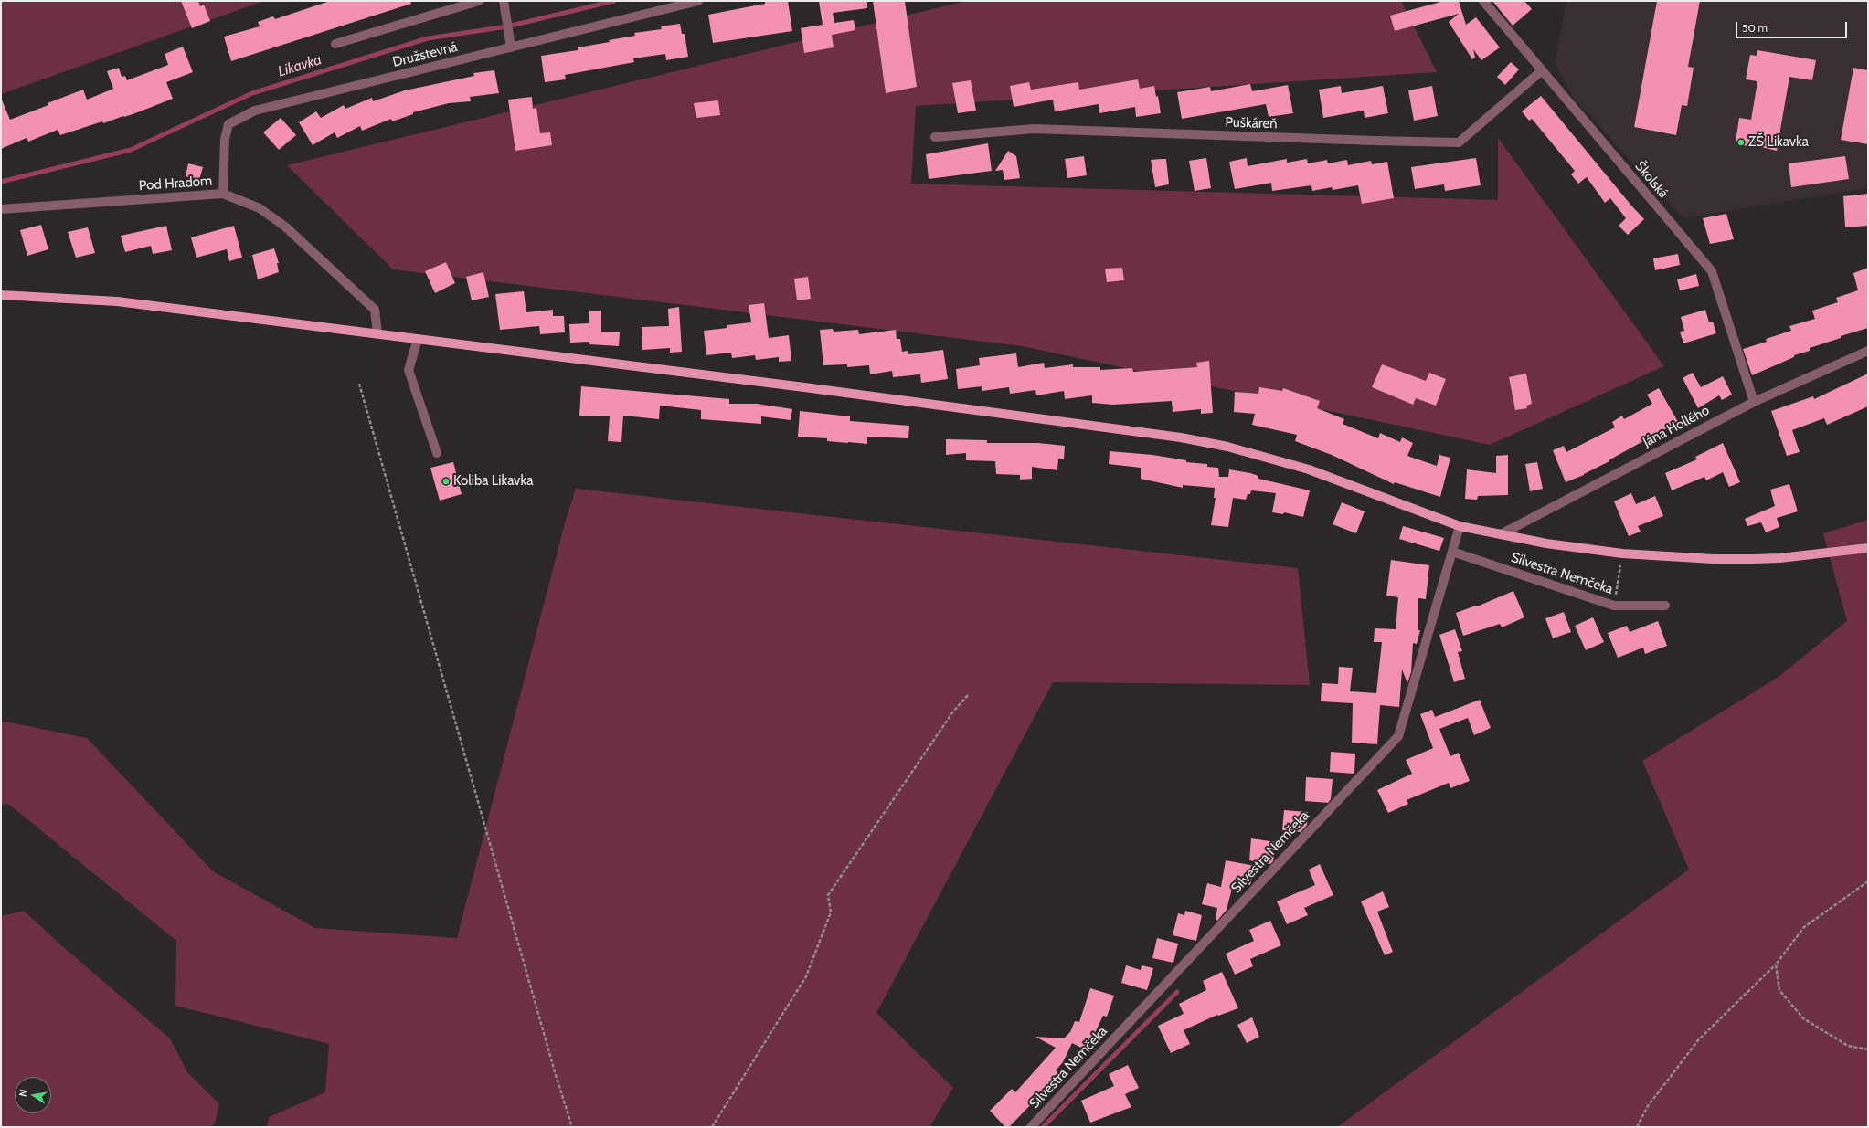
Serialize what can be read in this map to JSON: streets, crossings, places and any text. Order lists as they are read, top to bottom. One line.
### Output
{"streets":{"street":["Družstevná","Puškáreň","Školská","Pod Hradom","Jána Hollého","Silvestra Nemčeka"]},"crossings":[["Družstevná","Pod Hradom"],["Puškáreň","Školská"],["Školská","Jána Hollého"]],"water":["Likavka"],"places":["ZŠ Likavka","Koliba Likavka"],"scale_bar":"50 m","north":"left"}
